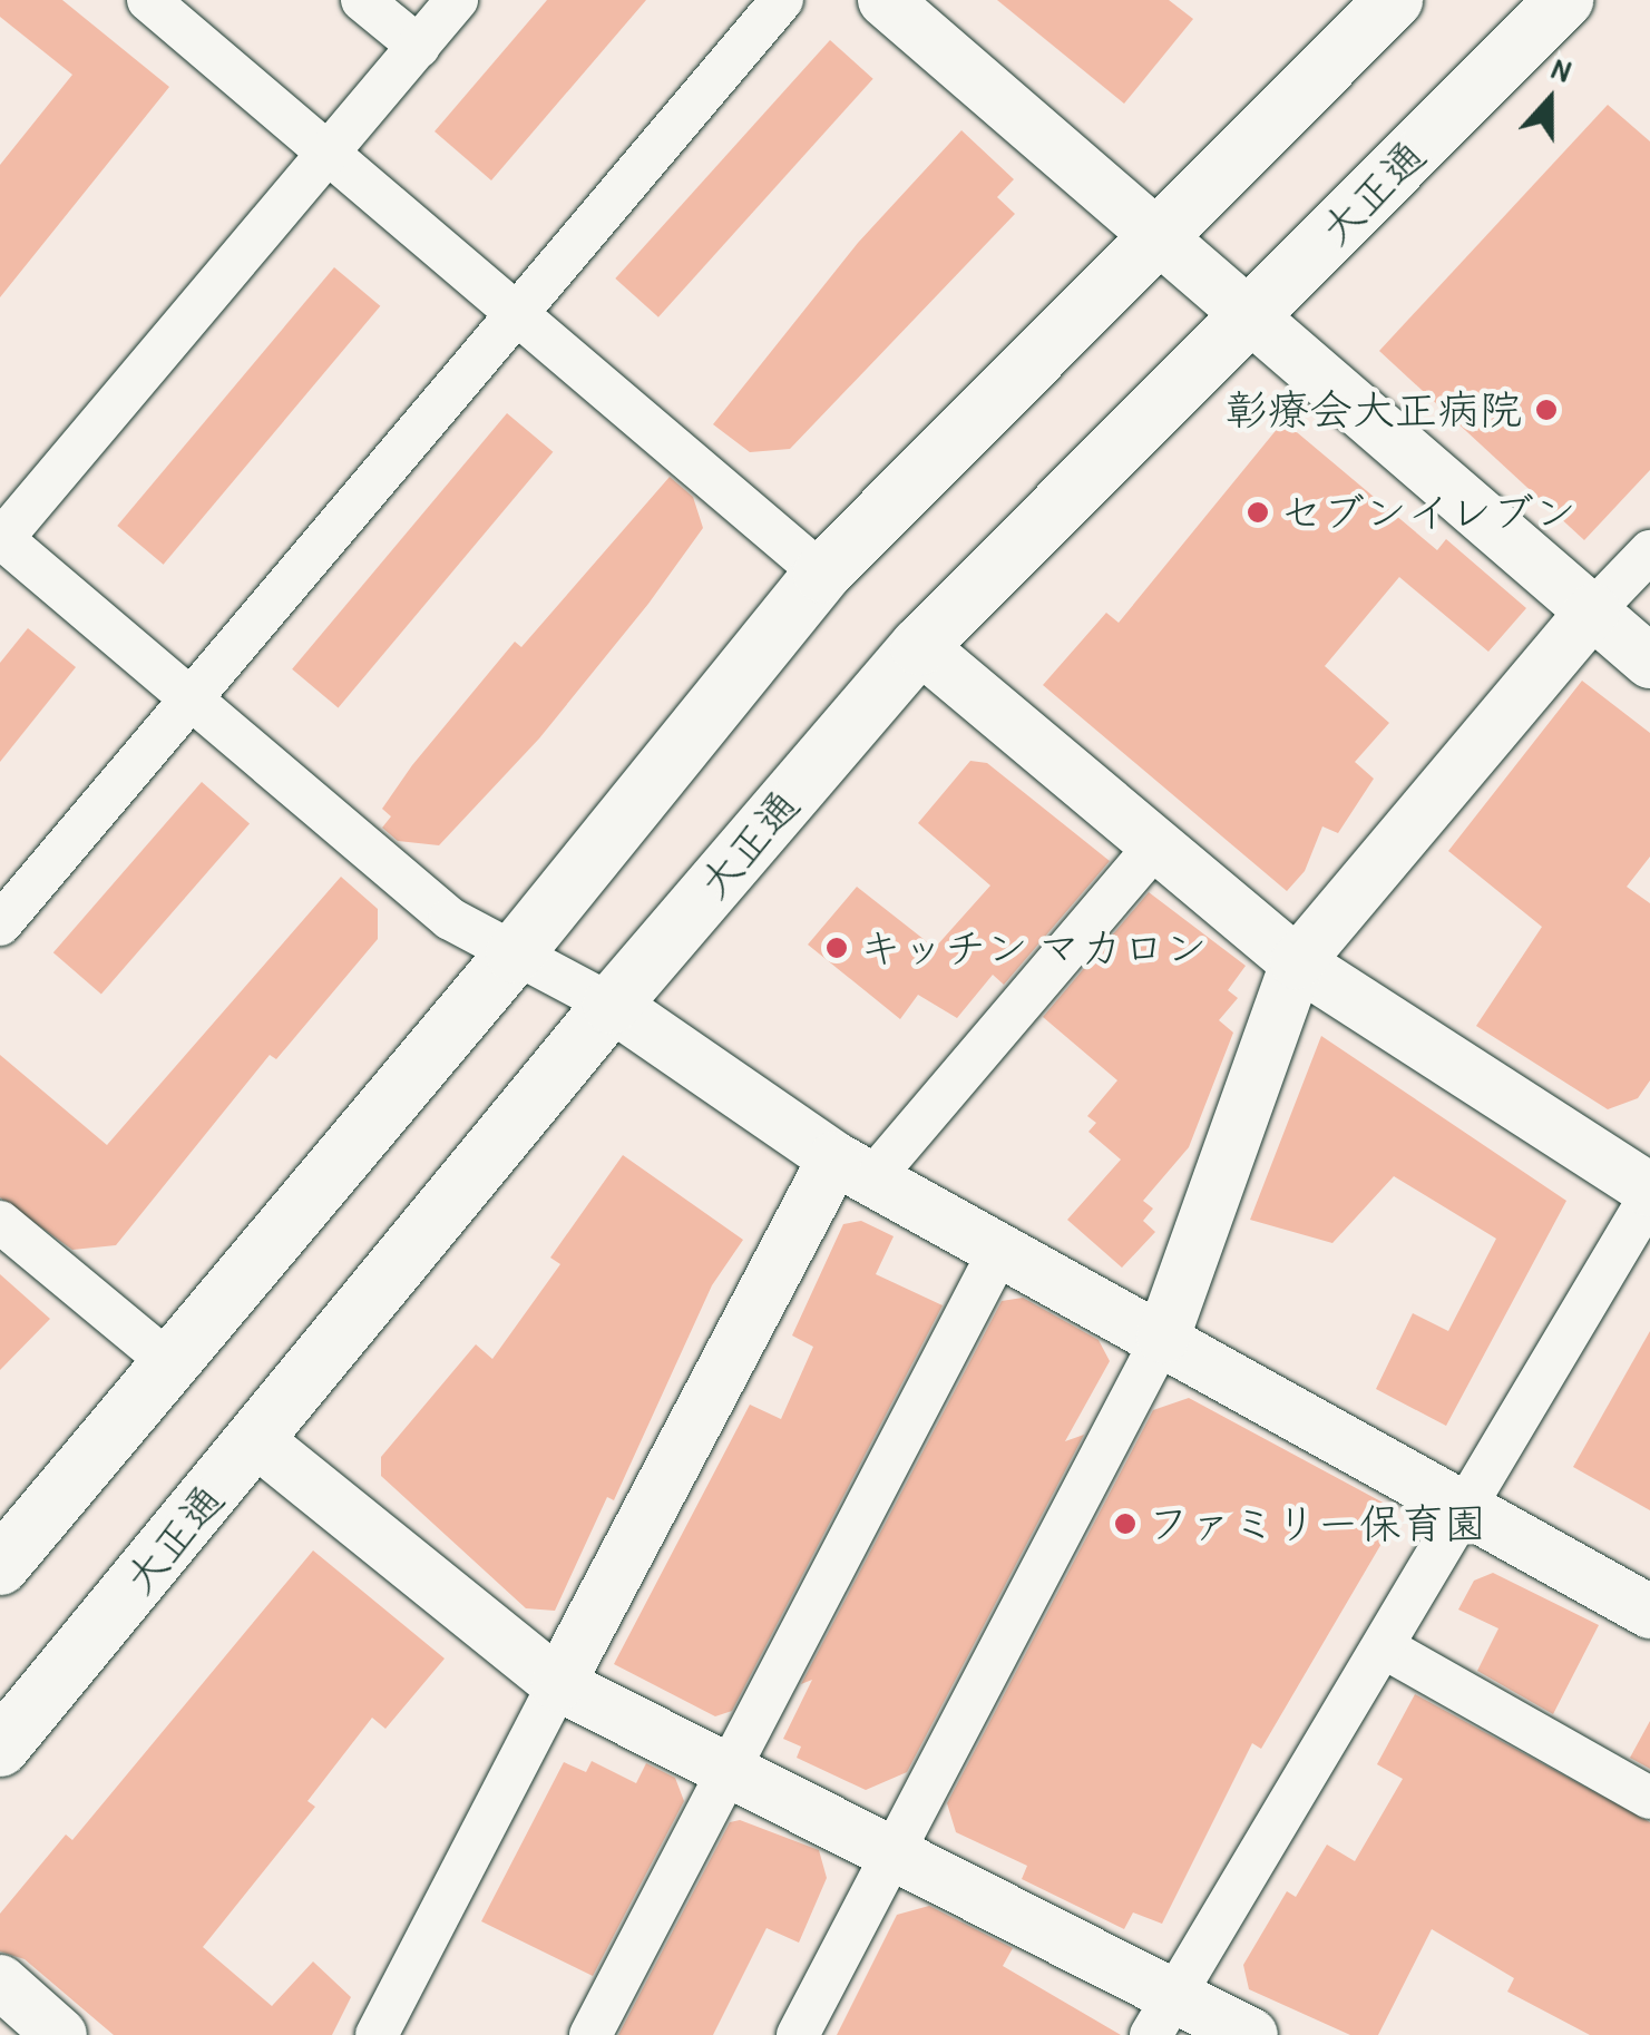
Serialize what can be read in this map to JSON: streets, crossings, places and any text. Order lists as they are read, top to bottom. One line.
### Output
{"streets":{"main road":["大正通"]},"places":["彰療会大正病院","セブンイレブン","キッチン マカロン","ファミリー保育園"],"north":"top"}
